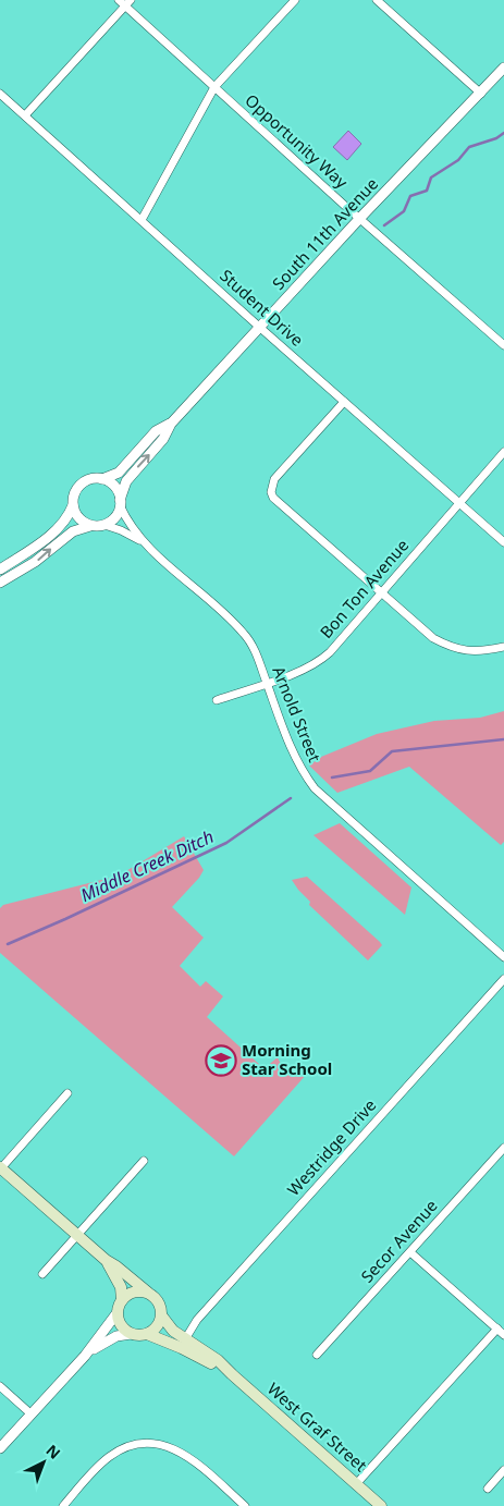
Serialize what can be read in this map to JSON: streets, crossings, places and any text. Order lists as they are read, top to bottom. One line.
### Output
{"streets":{"main road":["West Graf Street"],"street":["Opportunity Way","South 11th Avenue","Student Drive","Bon Ton Avenue","Arnold Street","Westridge Drive","Secor Avenue"]},"crossings":[["Opportunity Way","South 11th Avenue"],["South 11th Avenue","Student Drive"],["South 11th Avenue","Arnold Street"],["Student Drive","Bon Ton Avenue"],["Bon Ton Avenue","Arnold Street"],["Westridge Drive","West Graf Street"]],"water":["Middle Creek Ditch"],"places":{"school or university":["Morning Star School"]},"north":"top right"}
